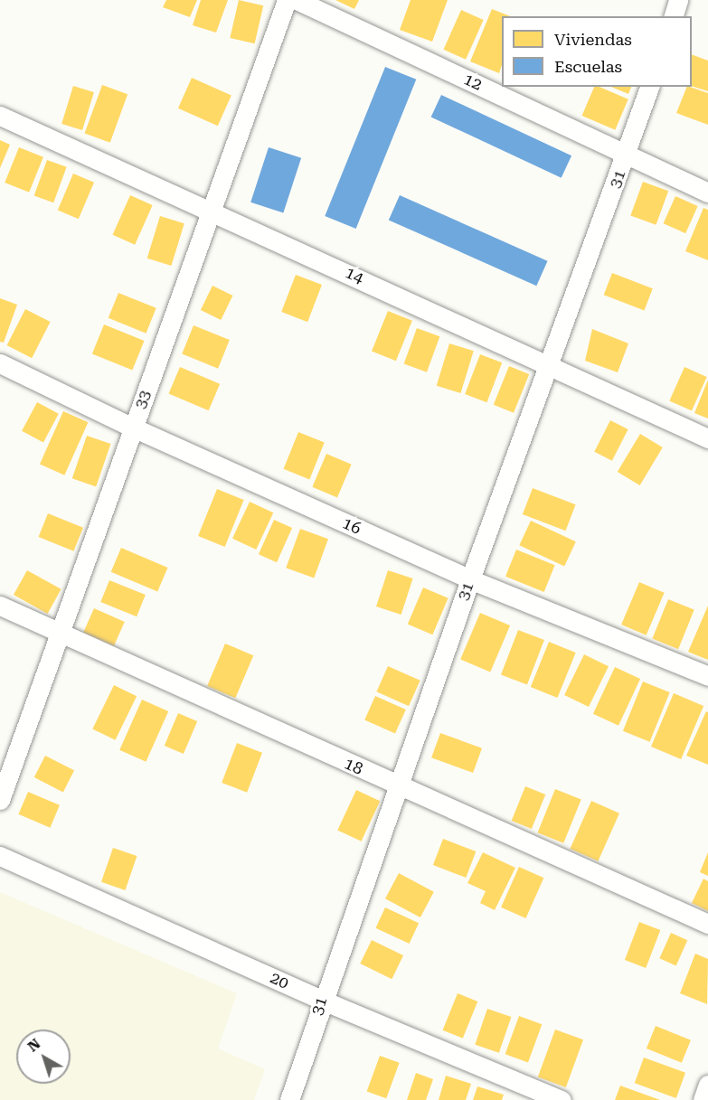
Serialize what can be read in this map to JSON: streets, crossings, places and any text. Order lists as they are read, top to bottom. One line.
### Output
{"streets":{"street":["12","31","14","33","16","18","20"]},"crossings":[["12","31"],["31","14"],["31","16"],["31","18"],["31","20"],["14","33"],["33","16"],["33","18"]],"legend":["Viviendas","Escuelas"],"north":"top left"}
